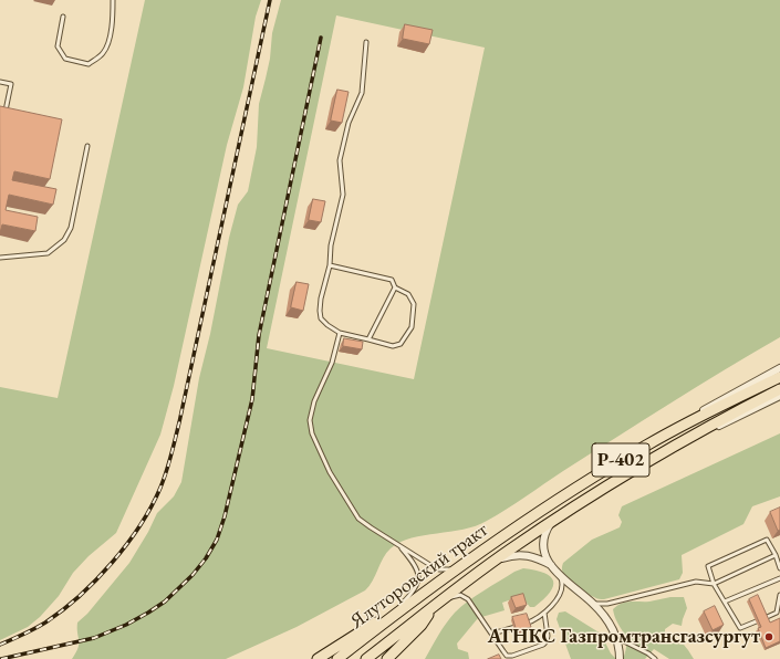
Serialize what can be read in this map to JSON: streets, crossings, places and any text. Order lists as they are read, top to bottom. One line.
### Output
{"streets":{"main road":["Р-402","Ялуторовский тракт"]},"crossings":[["Р-402","Ялуторовский тракт"]],"places":["АГНКС Газпромтрансгазсургут"]}
